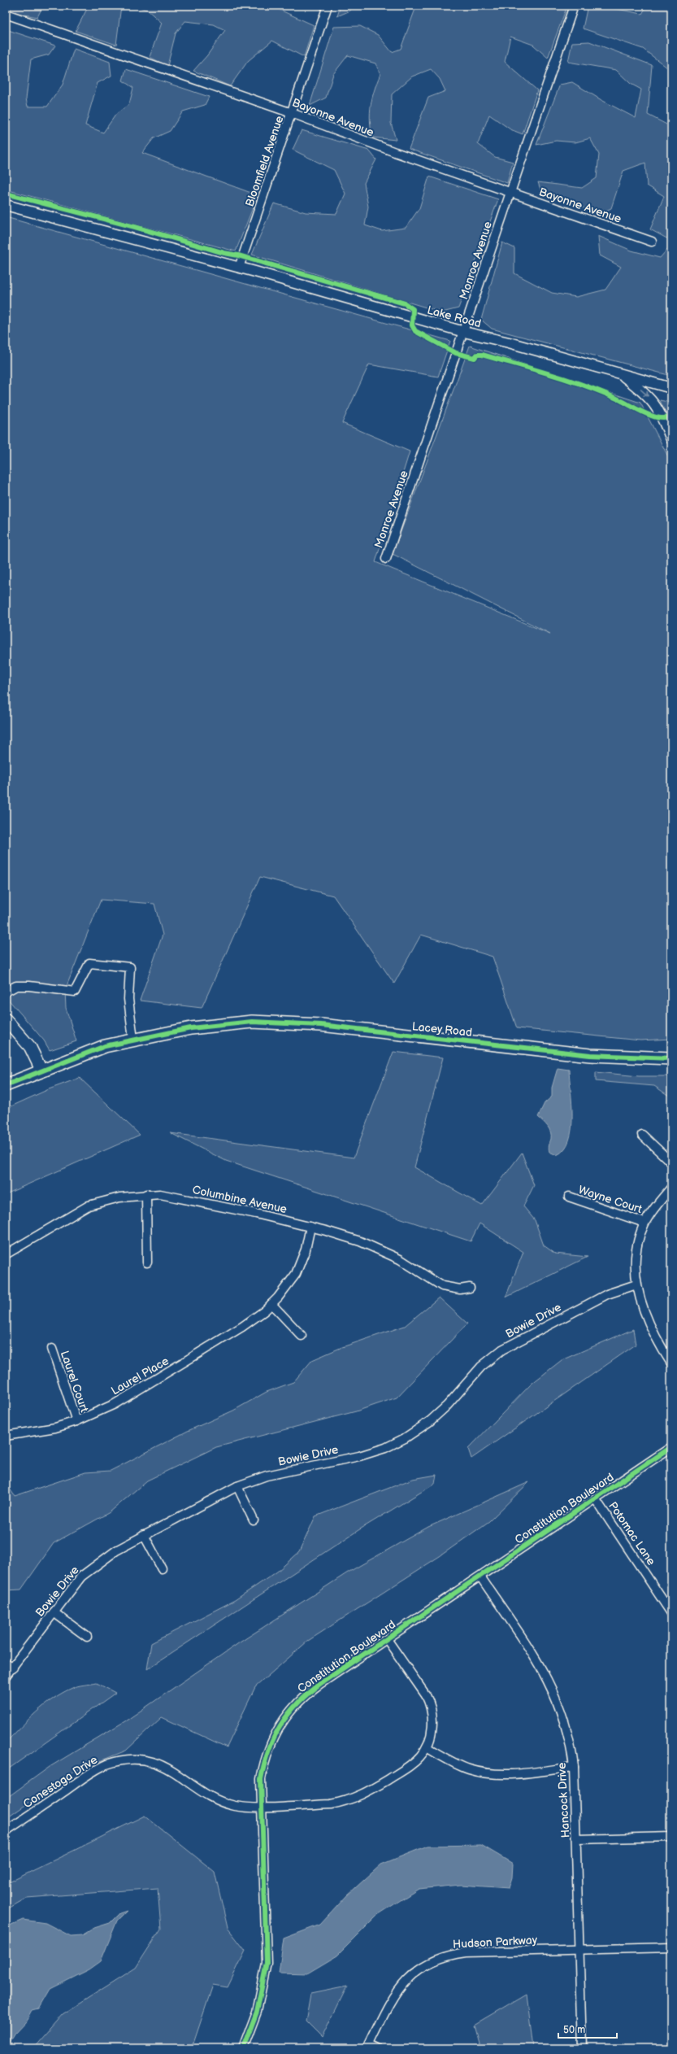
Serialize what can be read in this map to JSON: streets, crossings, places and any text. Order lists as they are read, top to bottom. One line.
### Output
{"streets":{"main road":["Lacey Road"],"street":["Bayonne Avenue","Bloomfield Avenue","Monroe Avenue","Lake Road","Columbine Avenue","Wayne Court","Bowie Drive","Laurel Place","Laurel Court","Constitution Boulevard","Potomac Lane","Conestoga Drive","Hancock Drive","Hudson Parkway"]},"crossings":[["Bayonne Avenue","Bloomfield Avenue"],["Bayonne Avenue","Monroe Avenue"],["Bloomfield Avenue","Lake Road"],["Monroe Avenue","Lake Road"],["Columbine Avenue","Laurel Place"],["Laurel Place","Laurel Court"],["Constitution Boulevard","Potomac Lane"],["Constitution Boulevard","Conestoga Drive"],["Constitution Boulevard","Hancock Drive"],["Hancock Drive","Hudson Parkway"]],"scale_bar":"50 m"}
